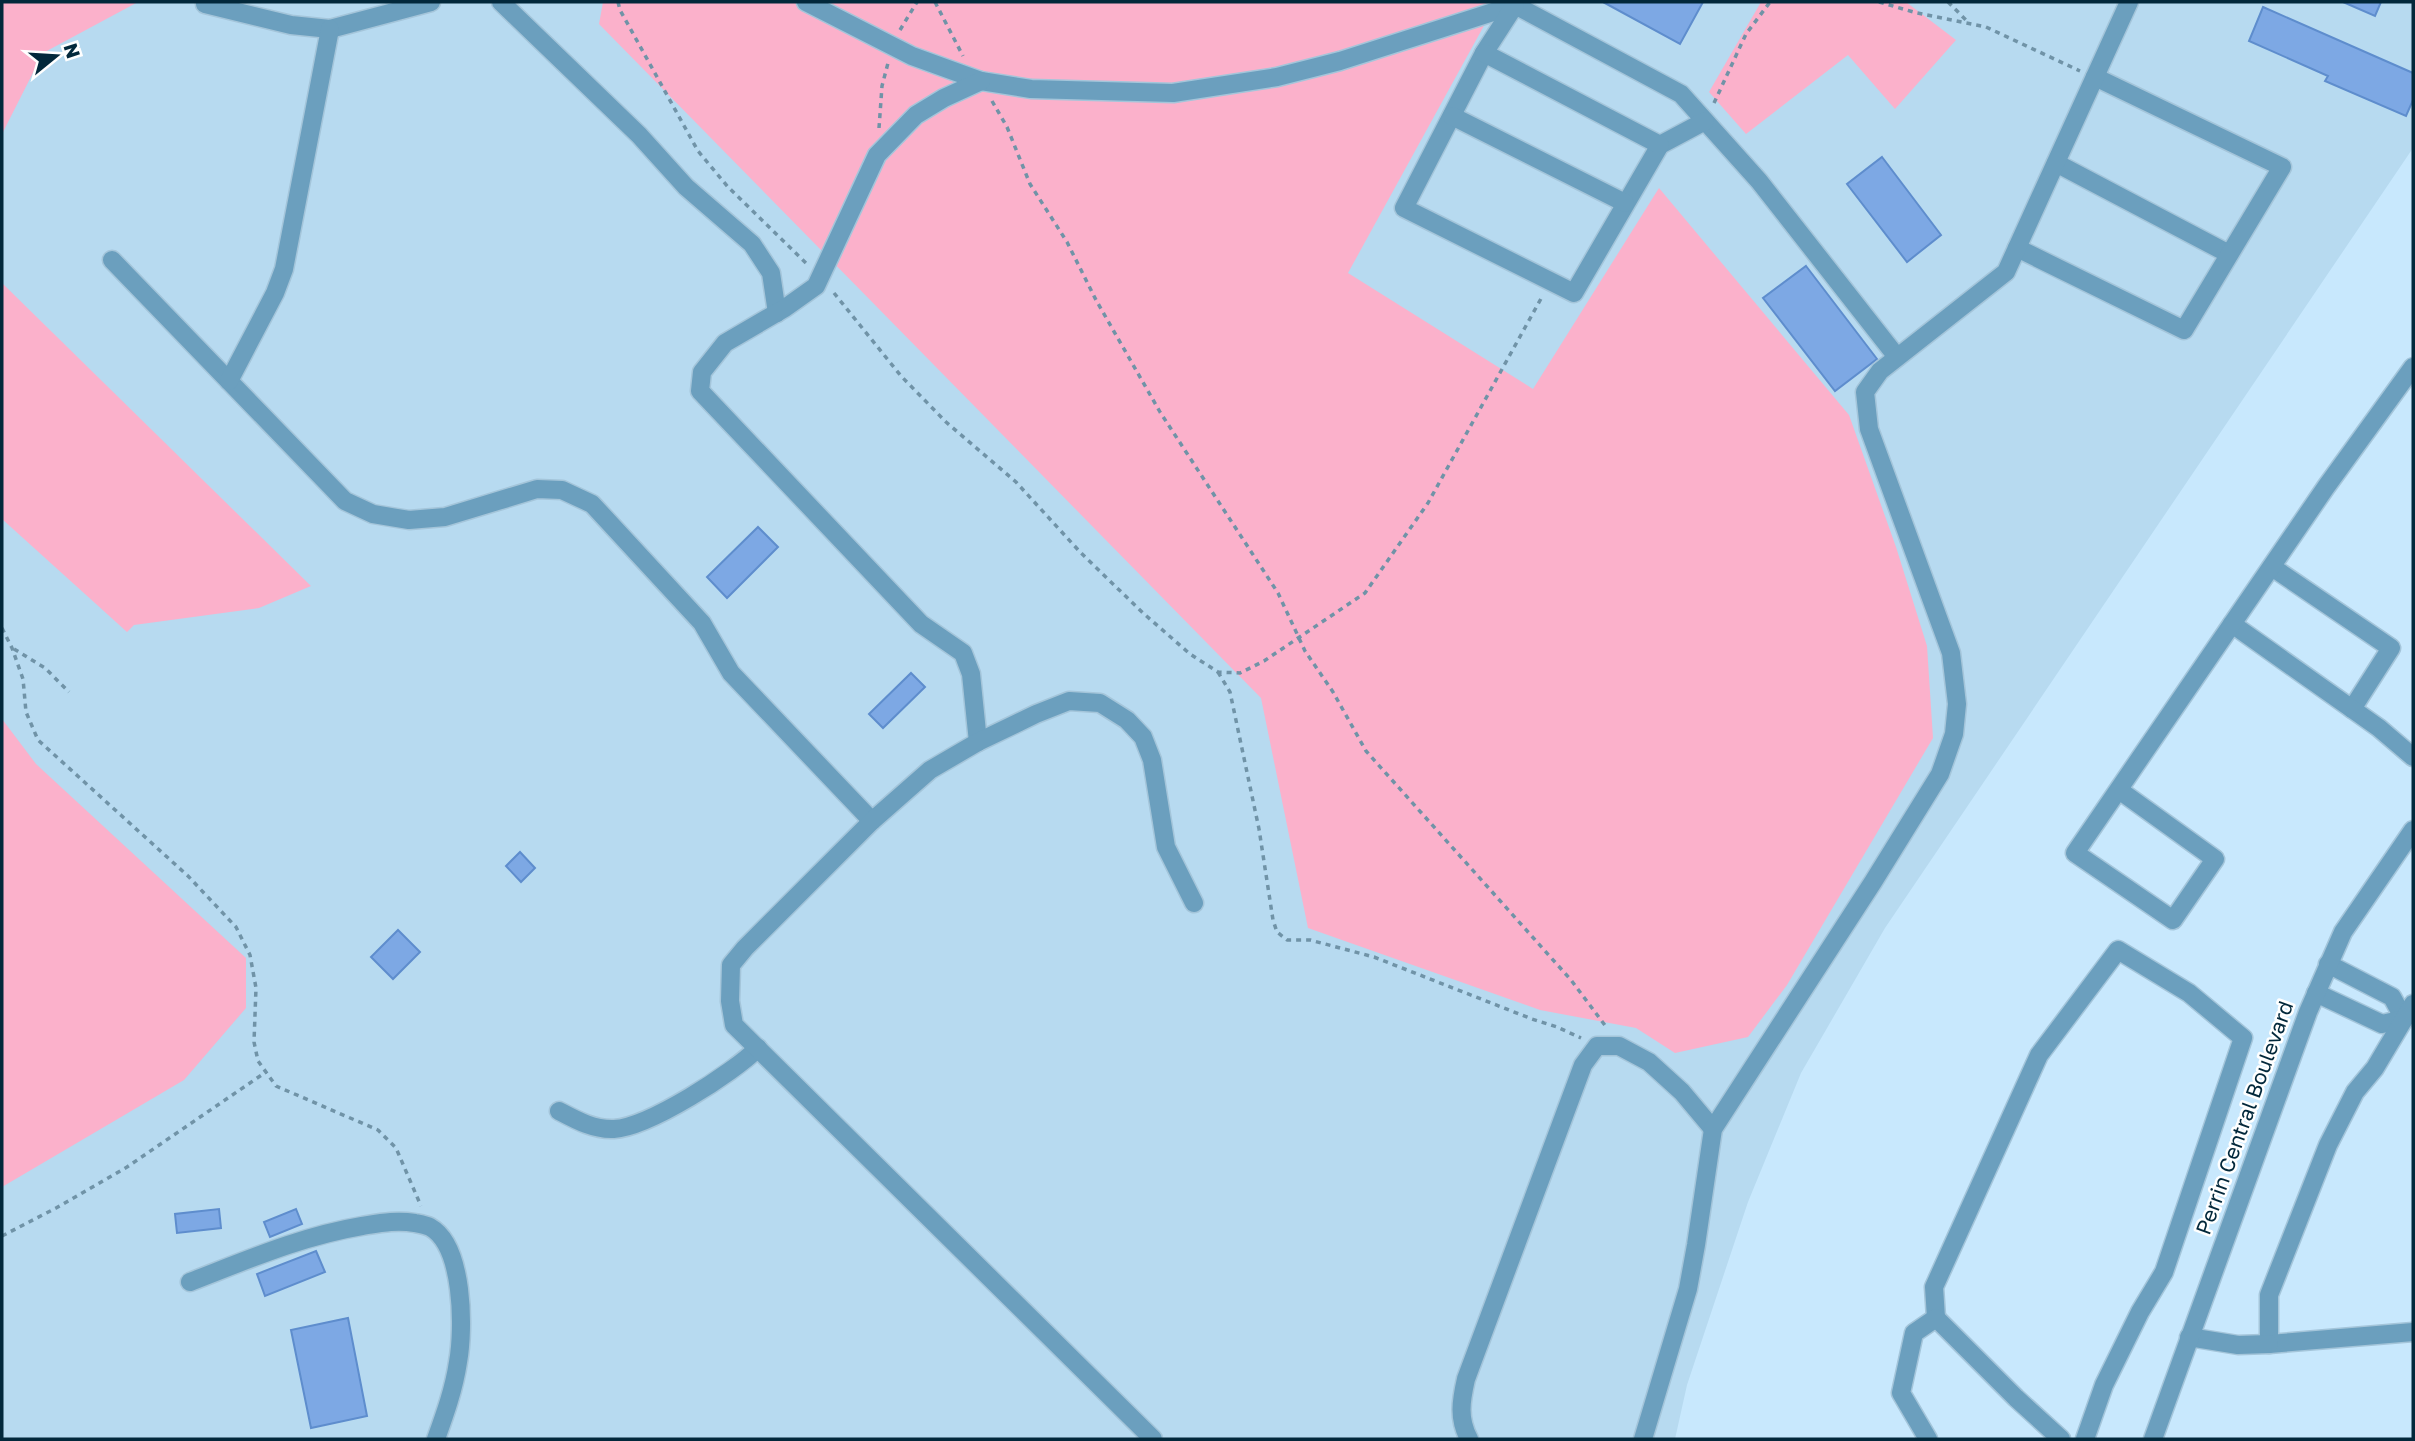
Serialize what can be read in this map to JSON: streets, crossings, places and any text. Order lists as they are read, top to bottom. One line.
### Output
{"streets":{"street":["Perrin Central Boulevard"]},"north":"right"}
